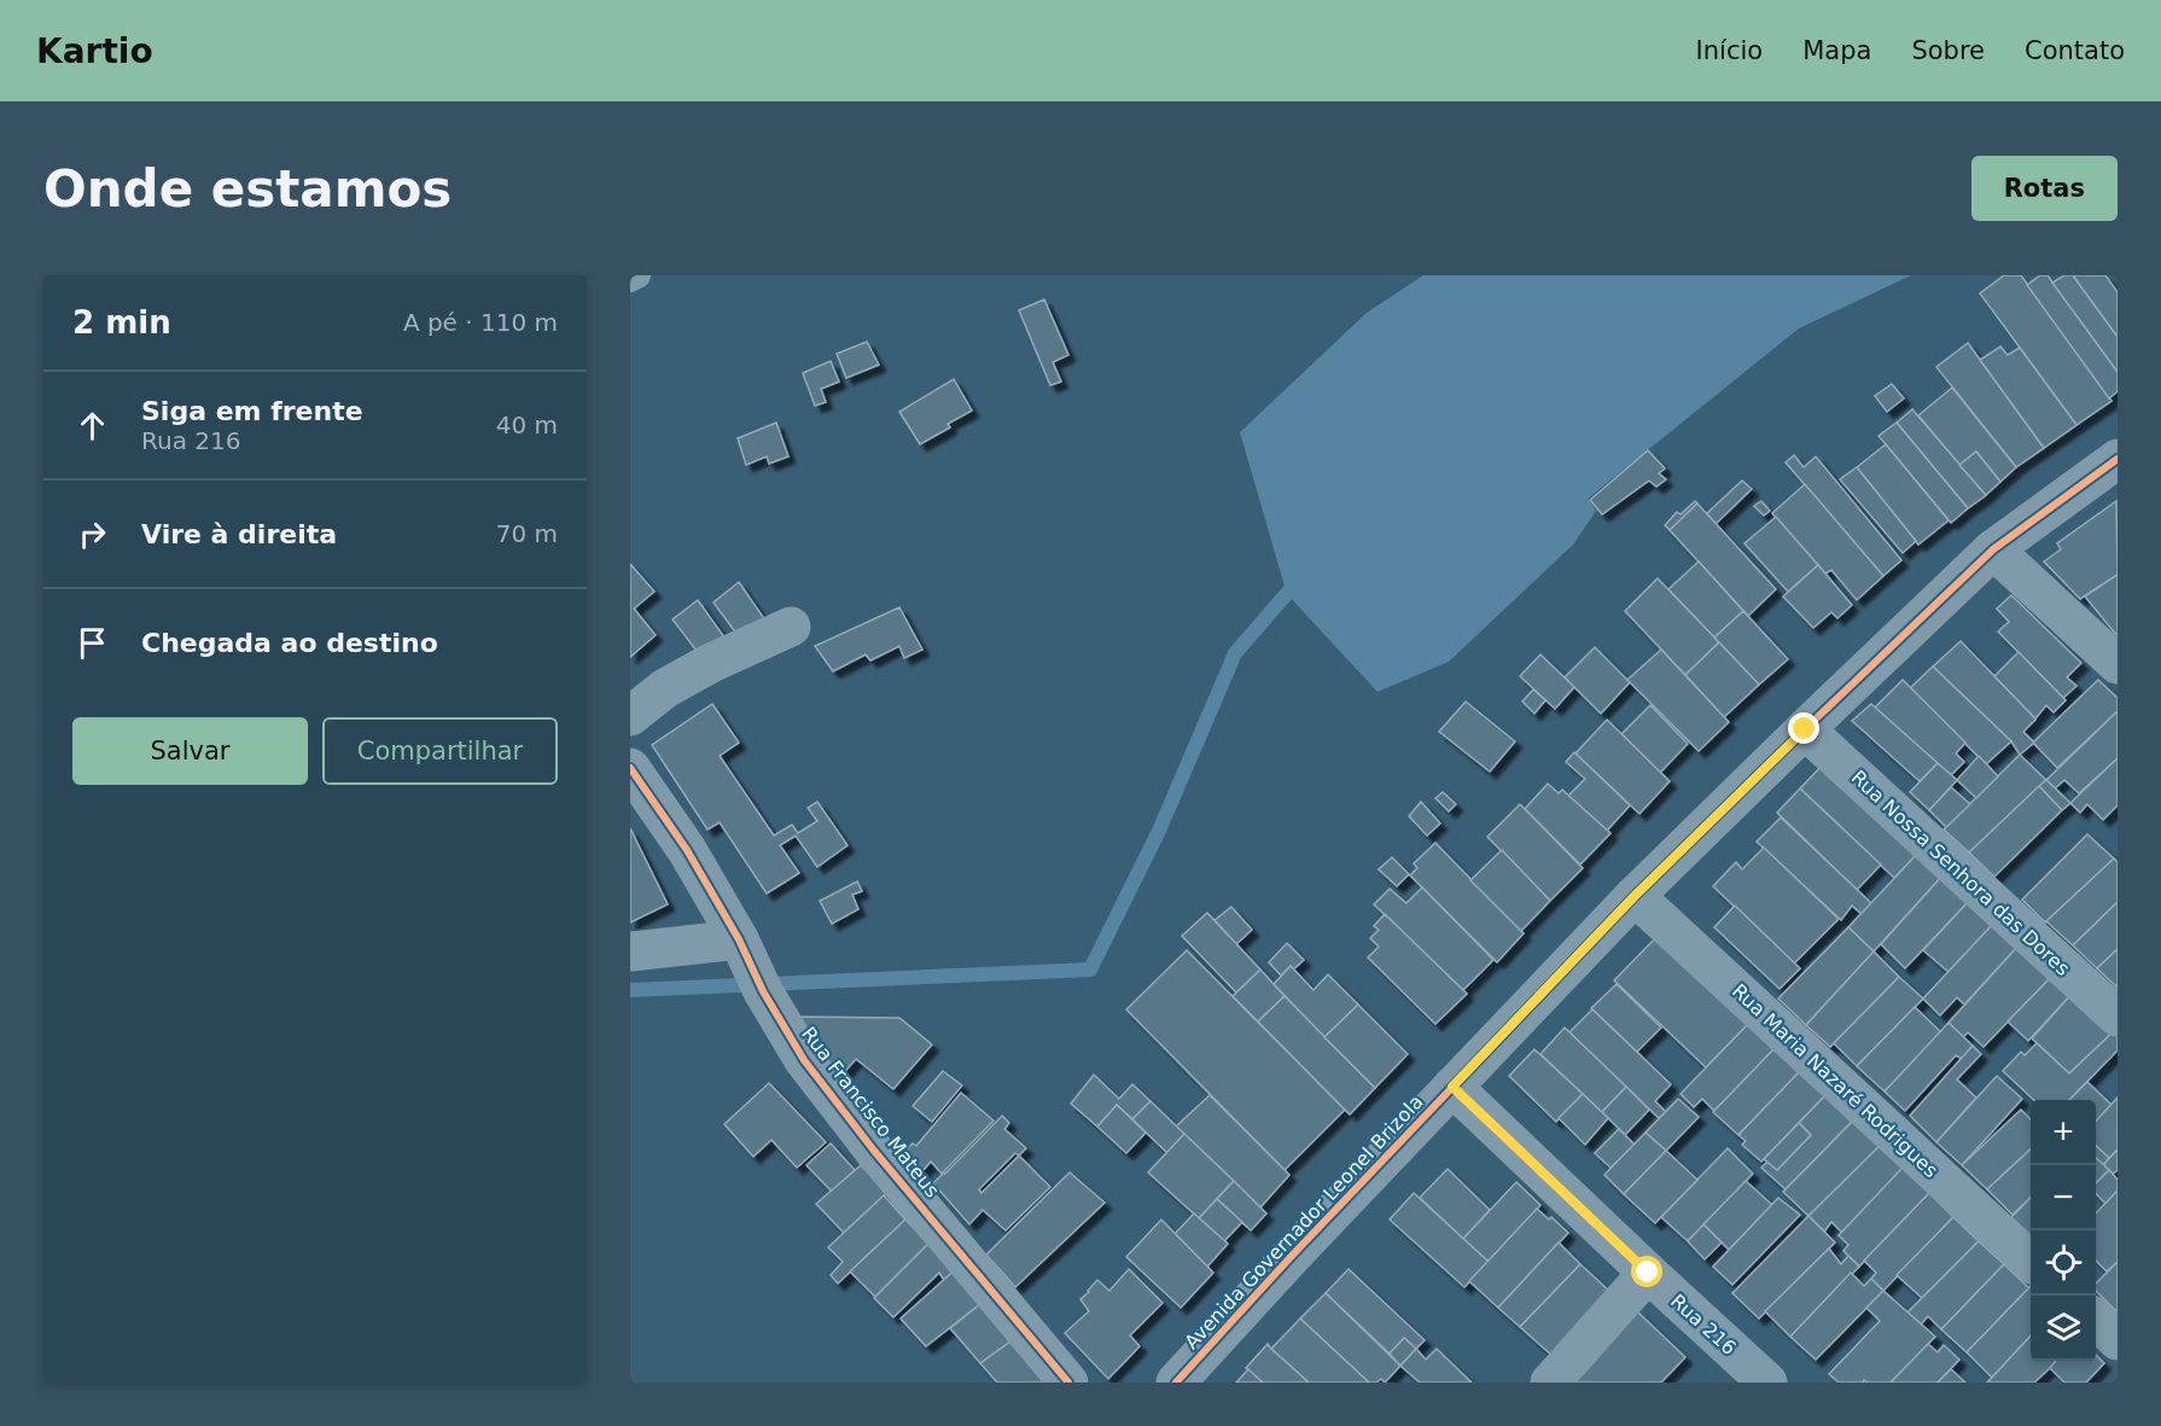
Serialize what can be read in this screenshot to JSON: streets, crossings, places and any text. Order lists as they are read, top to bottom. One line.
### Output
{"streets":{"street":["Rua Nossa Senhora das Dores","Rua Maria Nazaré Rodrigues","Rua Francisco Mateus","Avenida Governador Leonel Brizola","Rua 216"]},"crossings":[["Rua Nossa Senhora das Dores","Avenida Governador Leonel Brizola"],["Rua Maria Nazaré Rodrigues","Avenida Governador Leonel Brizola"],["Avenida Governador Leonel Brizola","Rua 216"]],"page":{"header":"Kartio","nav":["Início","Mapa","Sobre","Contato"],"buttons":["Rotas",["Salvar","Compartilhar"]],"title":"Onde estamos","heading":["2 min","A pé · 110 m"],"list":[["Siga em frente","Rua 216","40 m"],["Vire à direita","70 m"],"Chegada ao destino"],"map_buttons":["+","−"]}}
